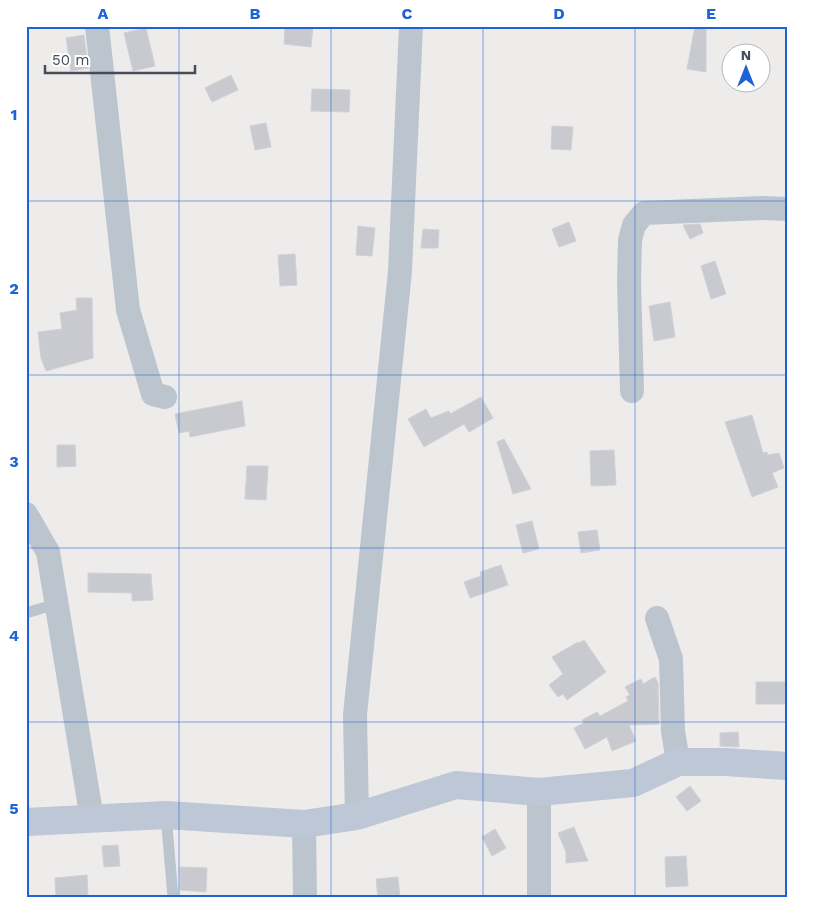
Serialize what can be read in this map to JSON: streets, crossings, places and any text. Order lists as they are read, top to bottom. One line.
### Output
{"scale_bar":"50 m","north":"top","grid":{"columns":["A","B","C","D","E"],"rows":["1","2","3","4","5"]}}
